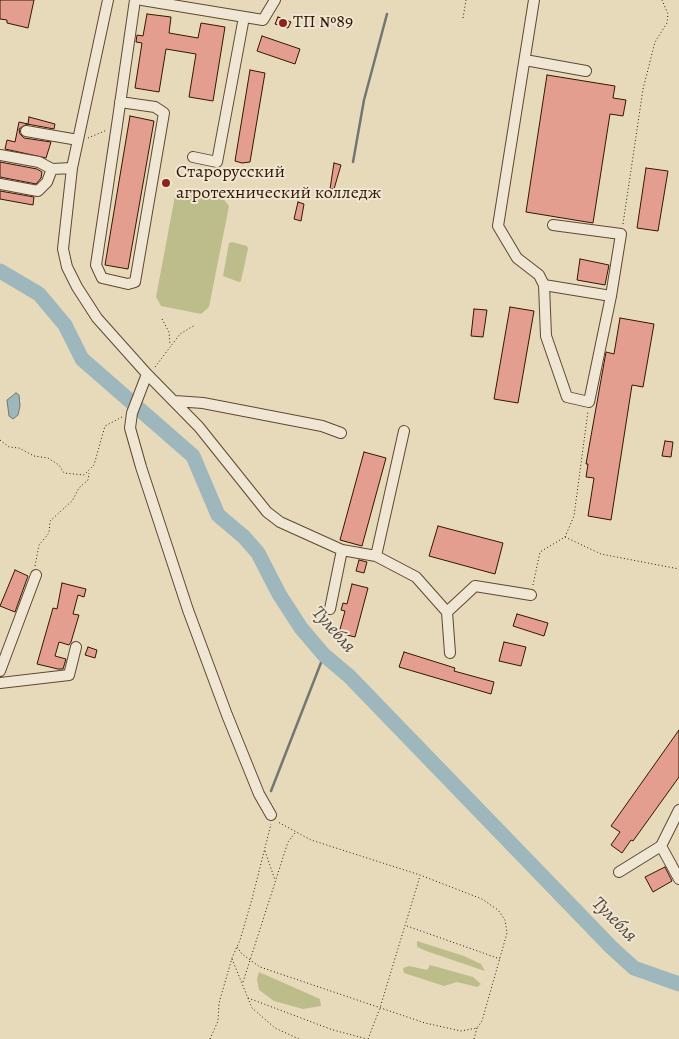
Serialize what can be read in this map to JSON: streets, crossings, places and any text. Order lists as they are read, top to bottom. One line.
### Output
{"water":["Тулебля"],"places":["ТП №89","Старорусский агротехнический колледж"]}
